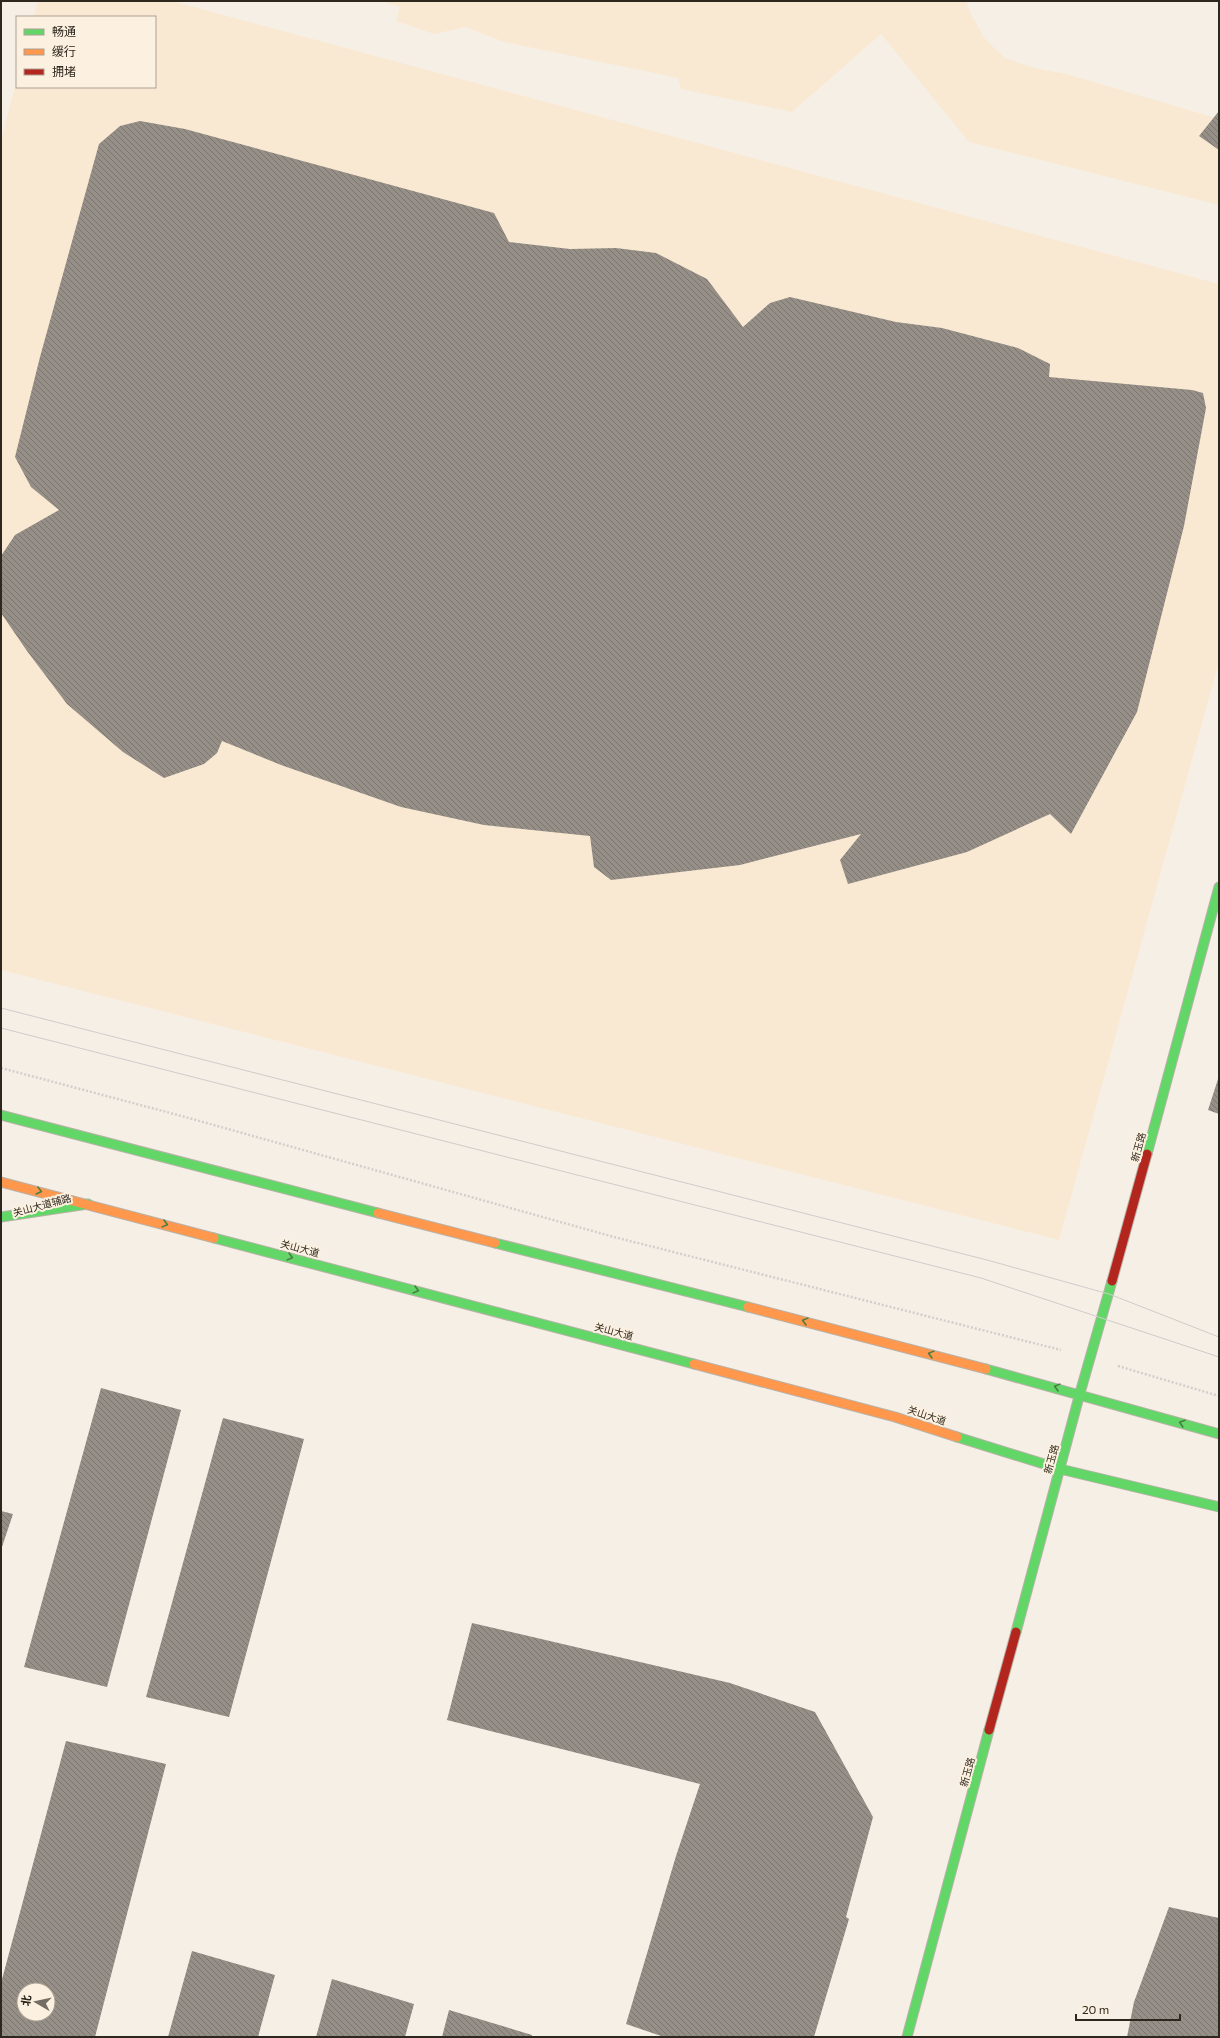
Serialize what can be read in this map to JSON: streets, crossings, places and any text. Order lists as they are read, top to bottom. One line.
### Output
{"streets":{"main road":["新玉路","关山大道辅路","关山大道"]},"crossings":[["新玉路","关山大道"],["关山大道辅路","关山大道"]],"legend":["畅通","缓行","拥堵"],"scale_bar":"20 m","north":"left"}
